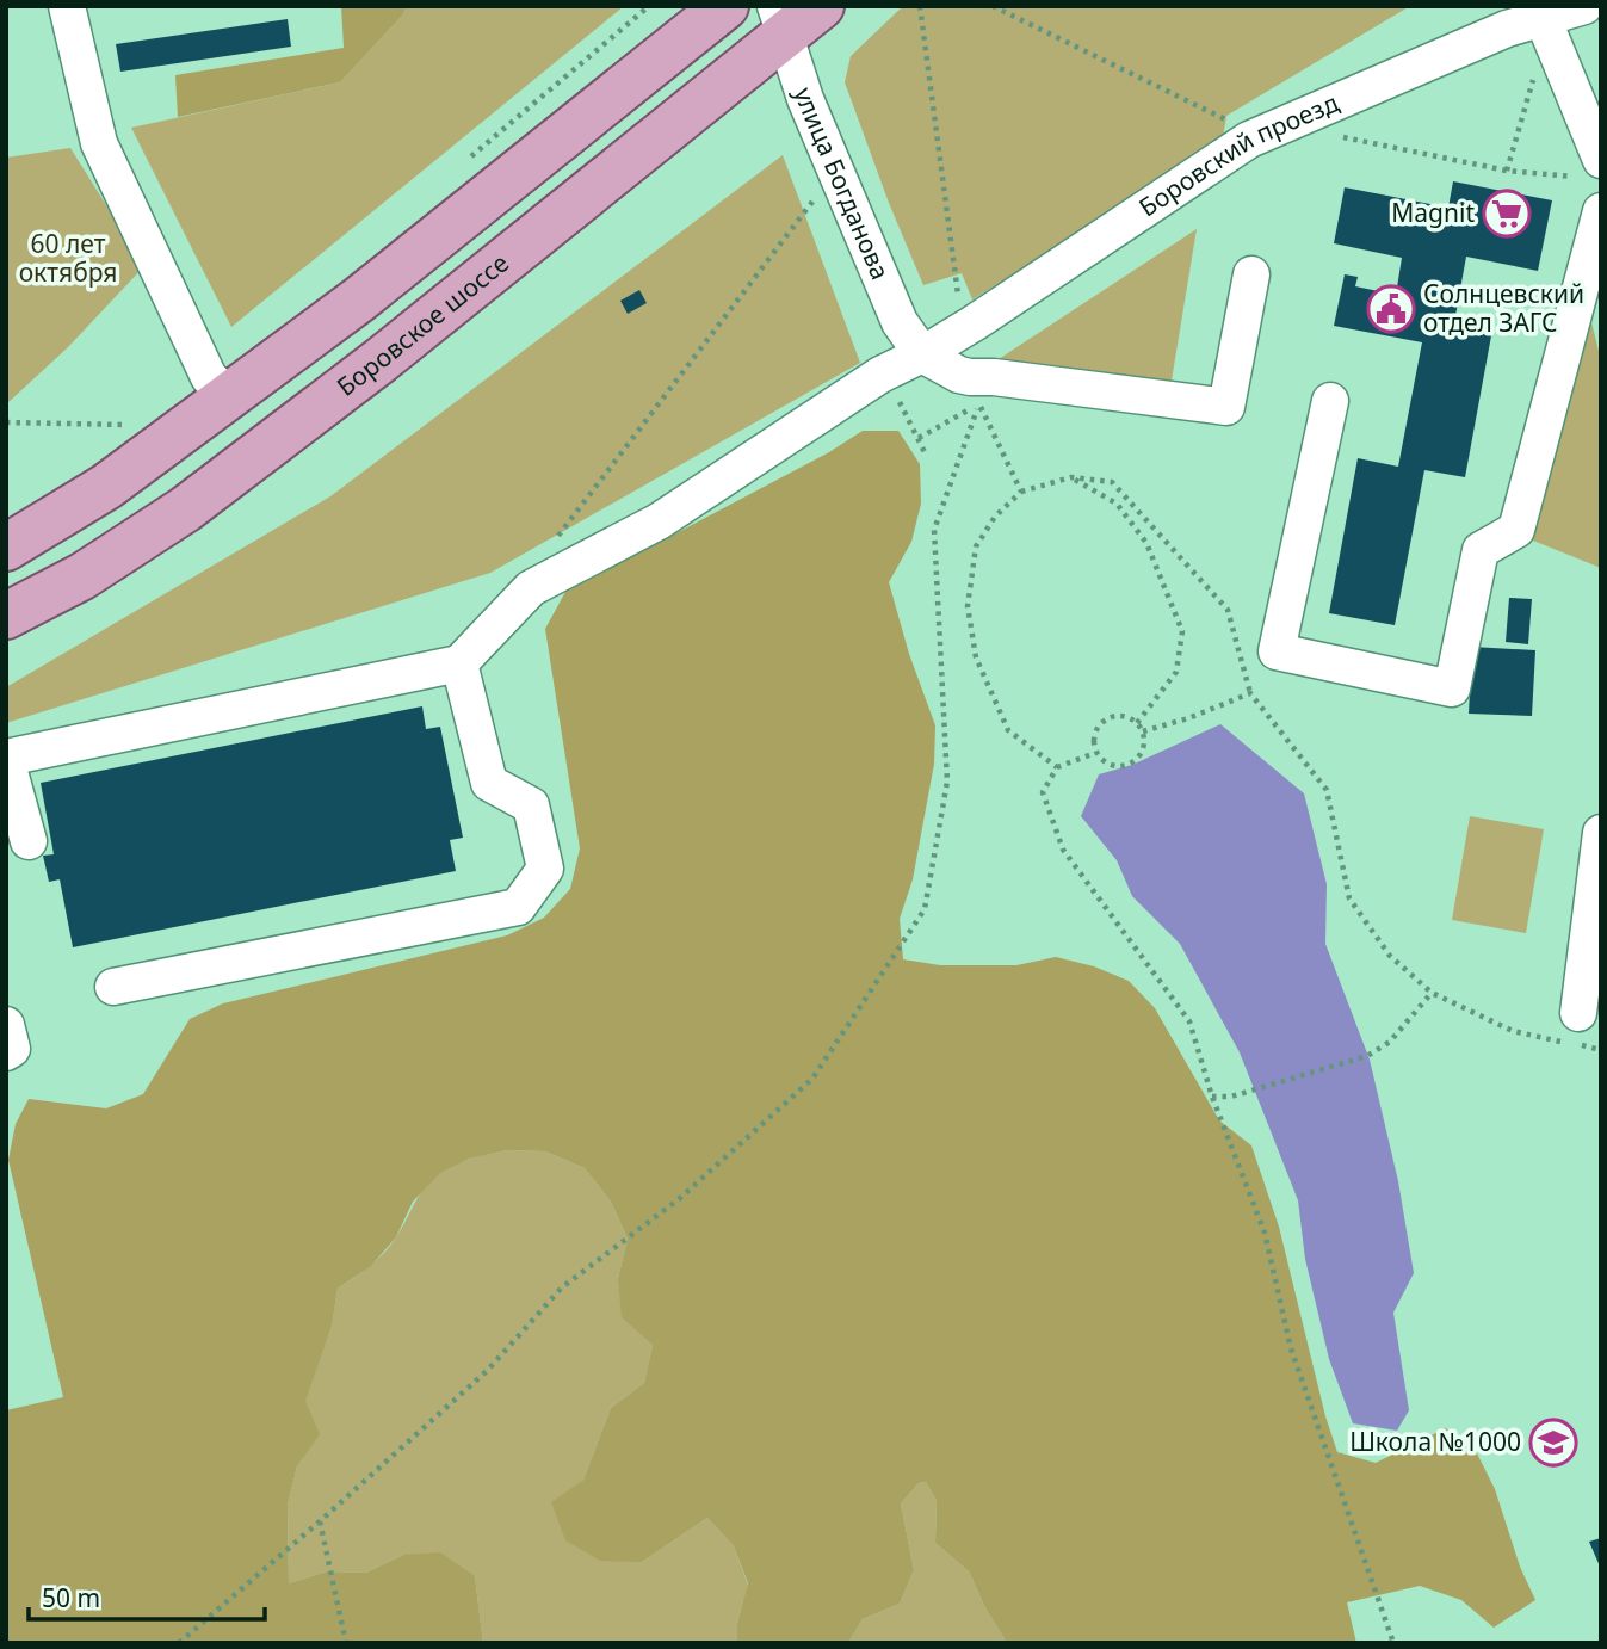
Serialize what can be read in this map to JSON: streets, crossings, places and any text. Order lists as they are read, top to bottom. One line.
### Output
{"streets":{"main road":["Боровское шоссе"],"street":["Боровский проезд","улица Богданова"]},"crossings":[["Боровский проезд","улица Богданова"],["улица Богданова","Боровское шоссе"]],"parks":["60 лет октября"],"places":{"supermarket":["Magnit"],"public building":["Солнцевский отдел ЗАГС"],"school or university":["Школа №1000"]},"scale_bar":"50 m"}
